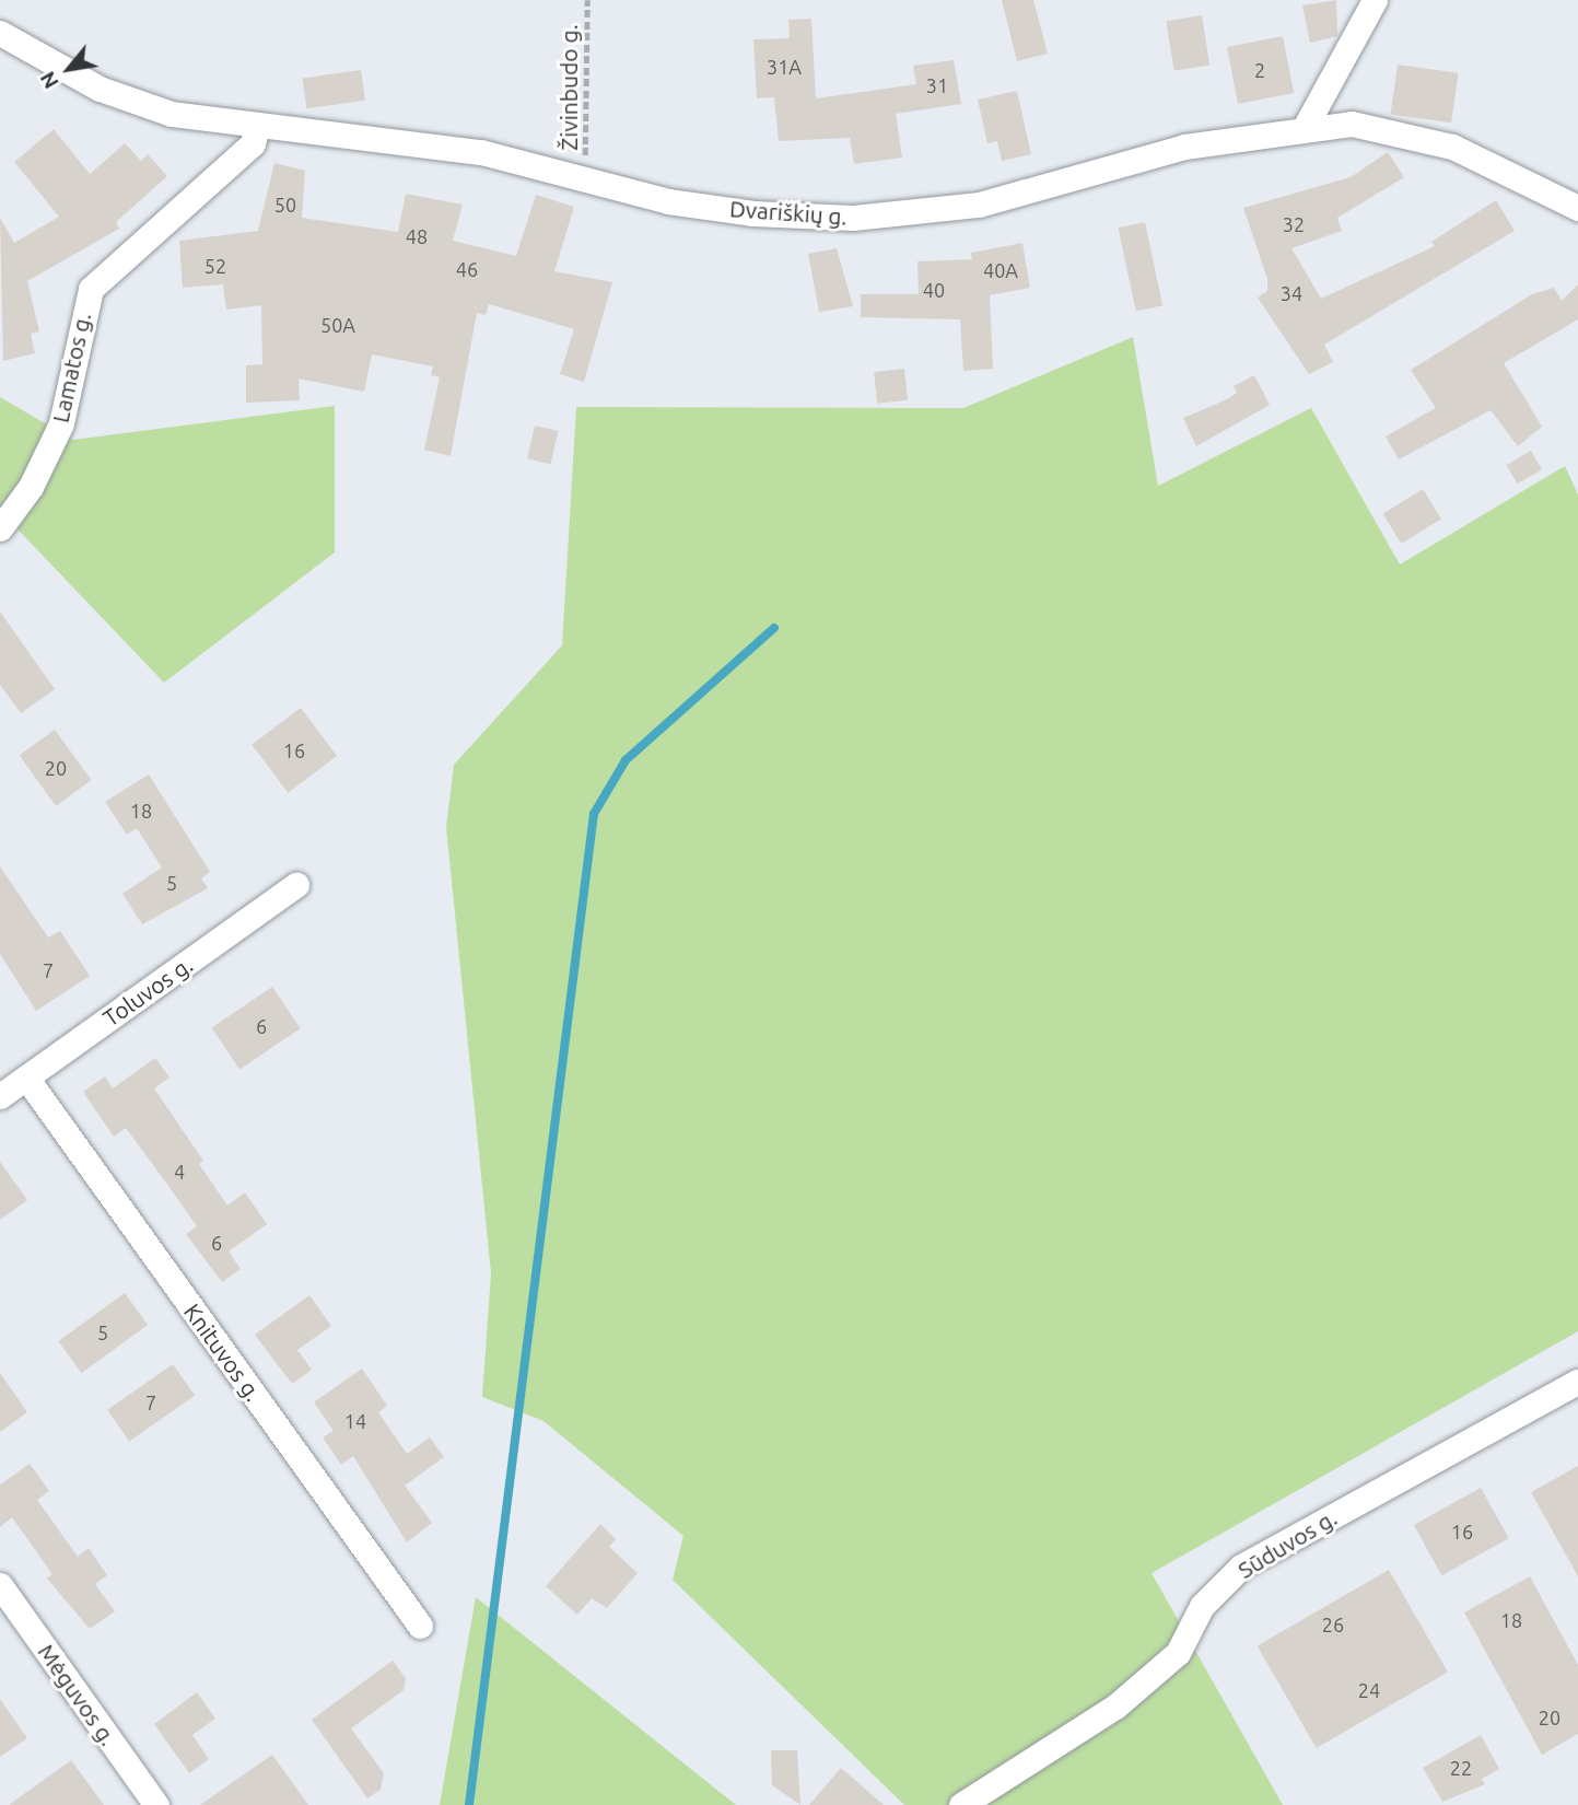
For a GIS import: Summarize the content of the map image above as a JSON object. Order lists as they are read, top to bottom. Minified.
{"streets":{"street":["Dvariškių g.","Lamatos g.","Toluvos g.","Knituvos g.","Sūduvos g.","Mėguvos g."],"path":["Živinbudo g."]},"crossings":[["Živinbudo g.","Dvariškių g."],["Dvariškių g.","Lamatos g."],["Toluvos g.","Knituvos g."]],"house_numbers":["31A","2","31","50","32","48","52","46","40A","40","34","50A","16","20","18","5","7","6","4","6","5","7","14","16","18","26","24","20","22"],"north":"bottom left"}
